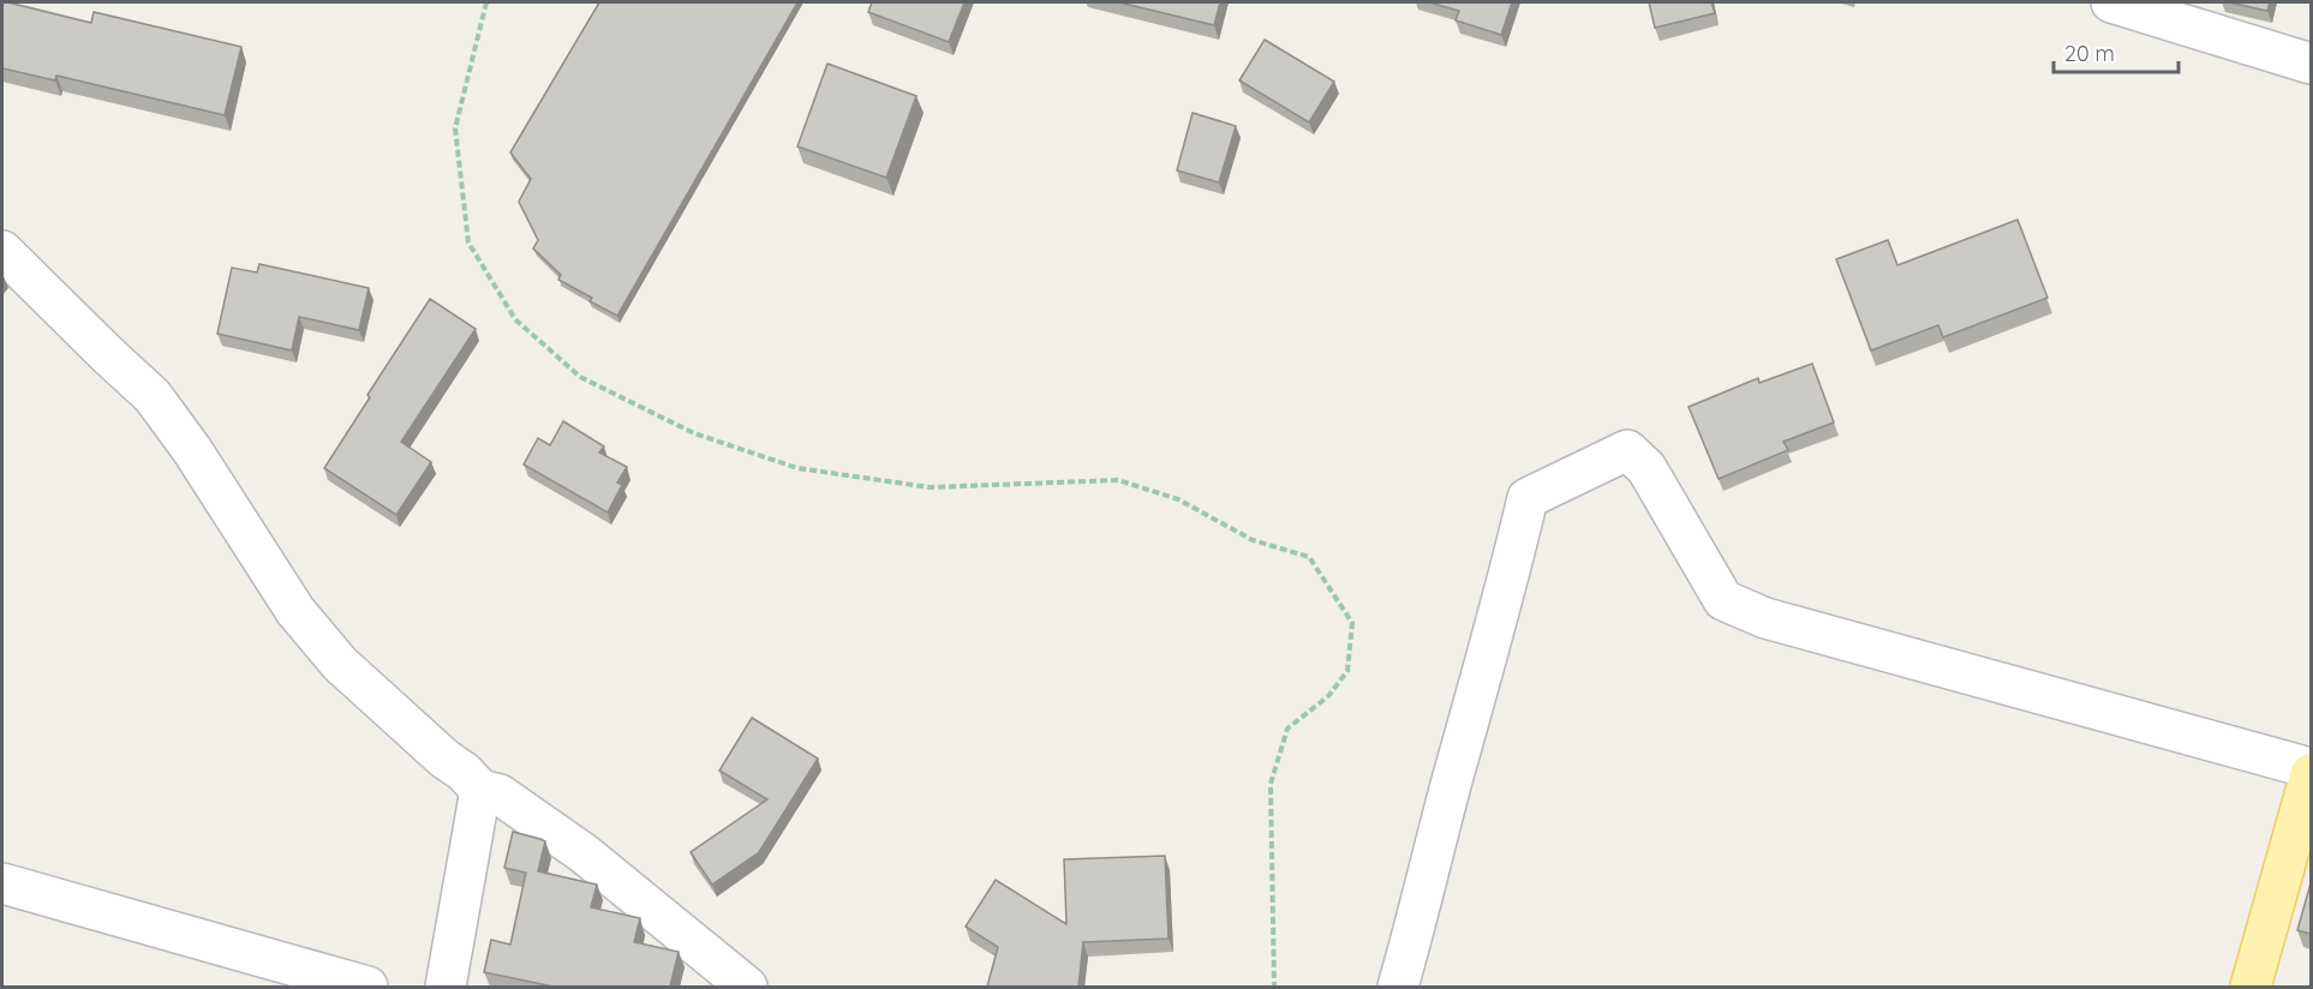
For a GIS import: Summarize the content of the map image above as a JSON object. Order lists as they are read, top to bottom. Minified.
{"scale_bar":"20 m"}
